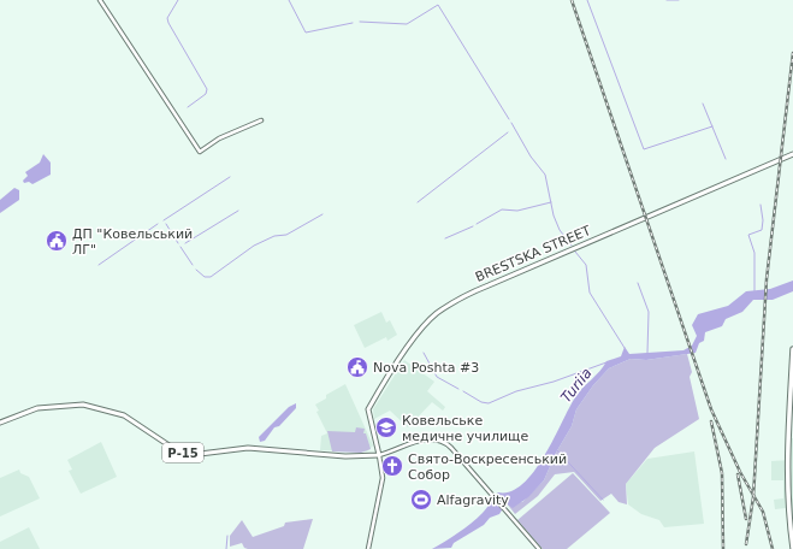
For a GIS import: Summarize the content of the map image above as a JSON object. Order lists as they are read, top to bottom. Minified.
{"streets":{"main road":["BRESTSKA STREET","Р-15"]},"crossings":[["BRESTSKA STREET","Р-15"]],"water":["Turiia"],"places":{"public building":["ДП \"Ковельський ЛГ\"","Nova Poshta #3"],"school or university":["Ковельське медичне училище"],"church":["Свято-Воскресенський Собор"],"sports":["Alfagravity"]}}
